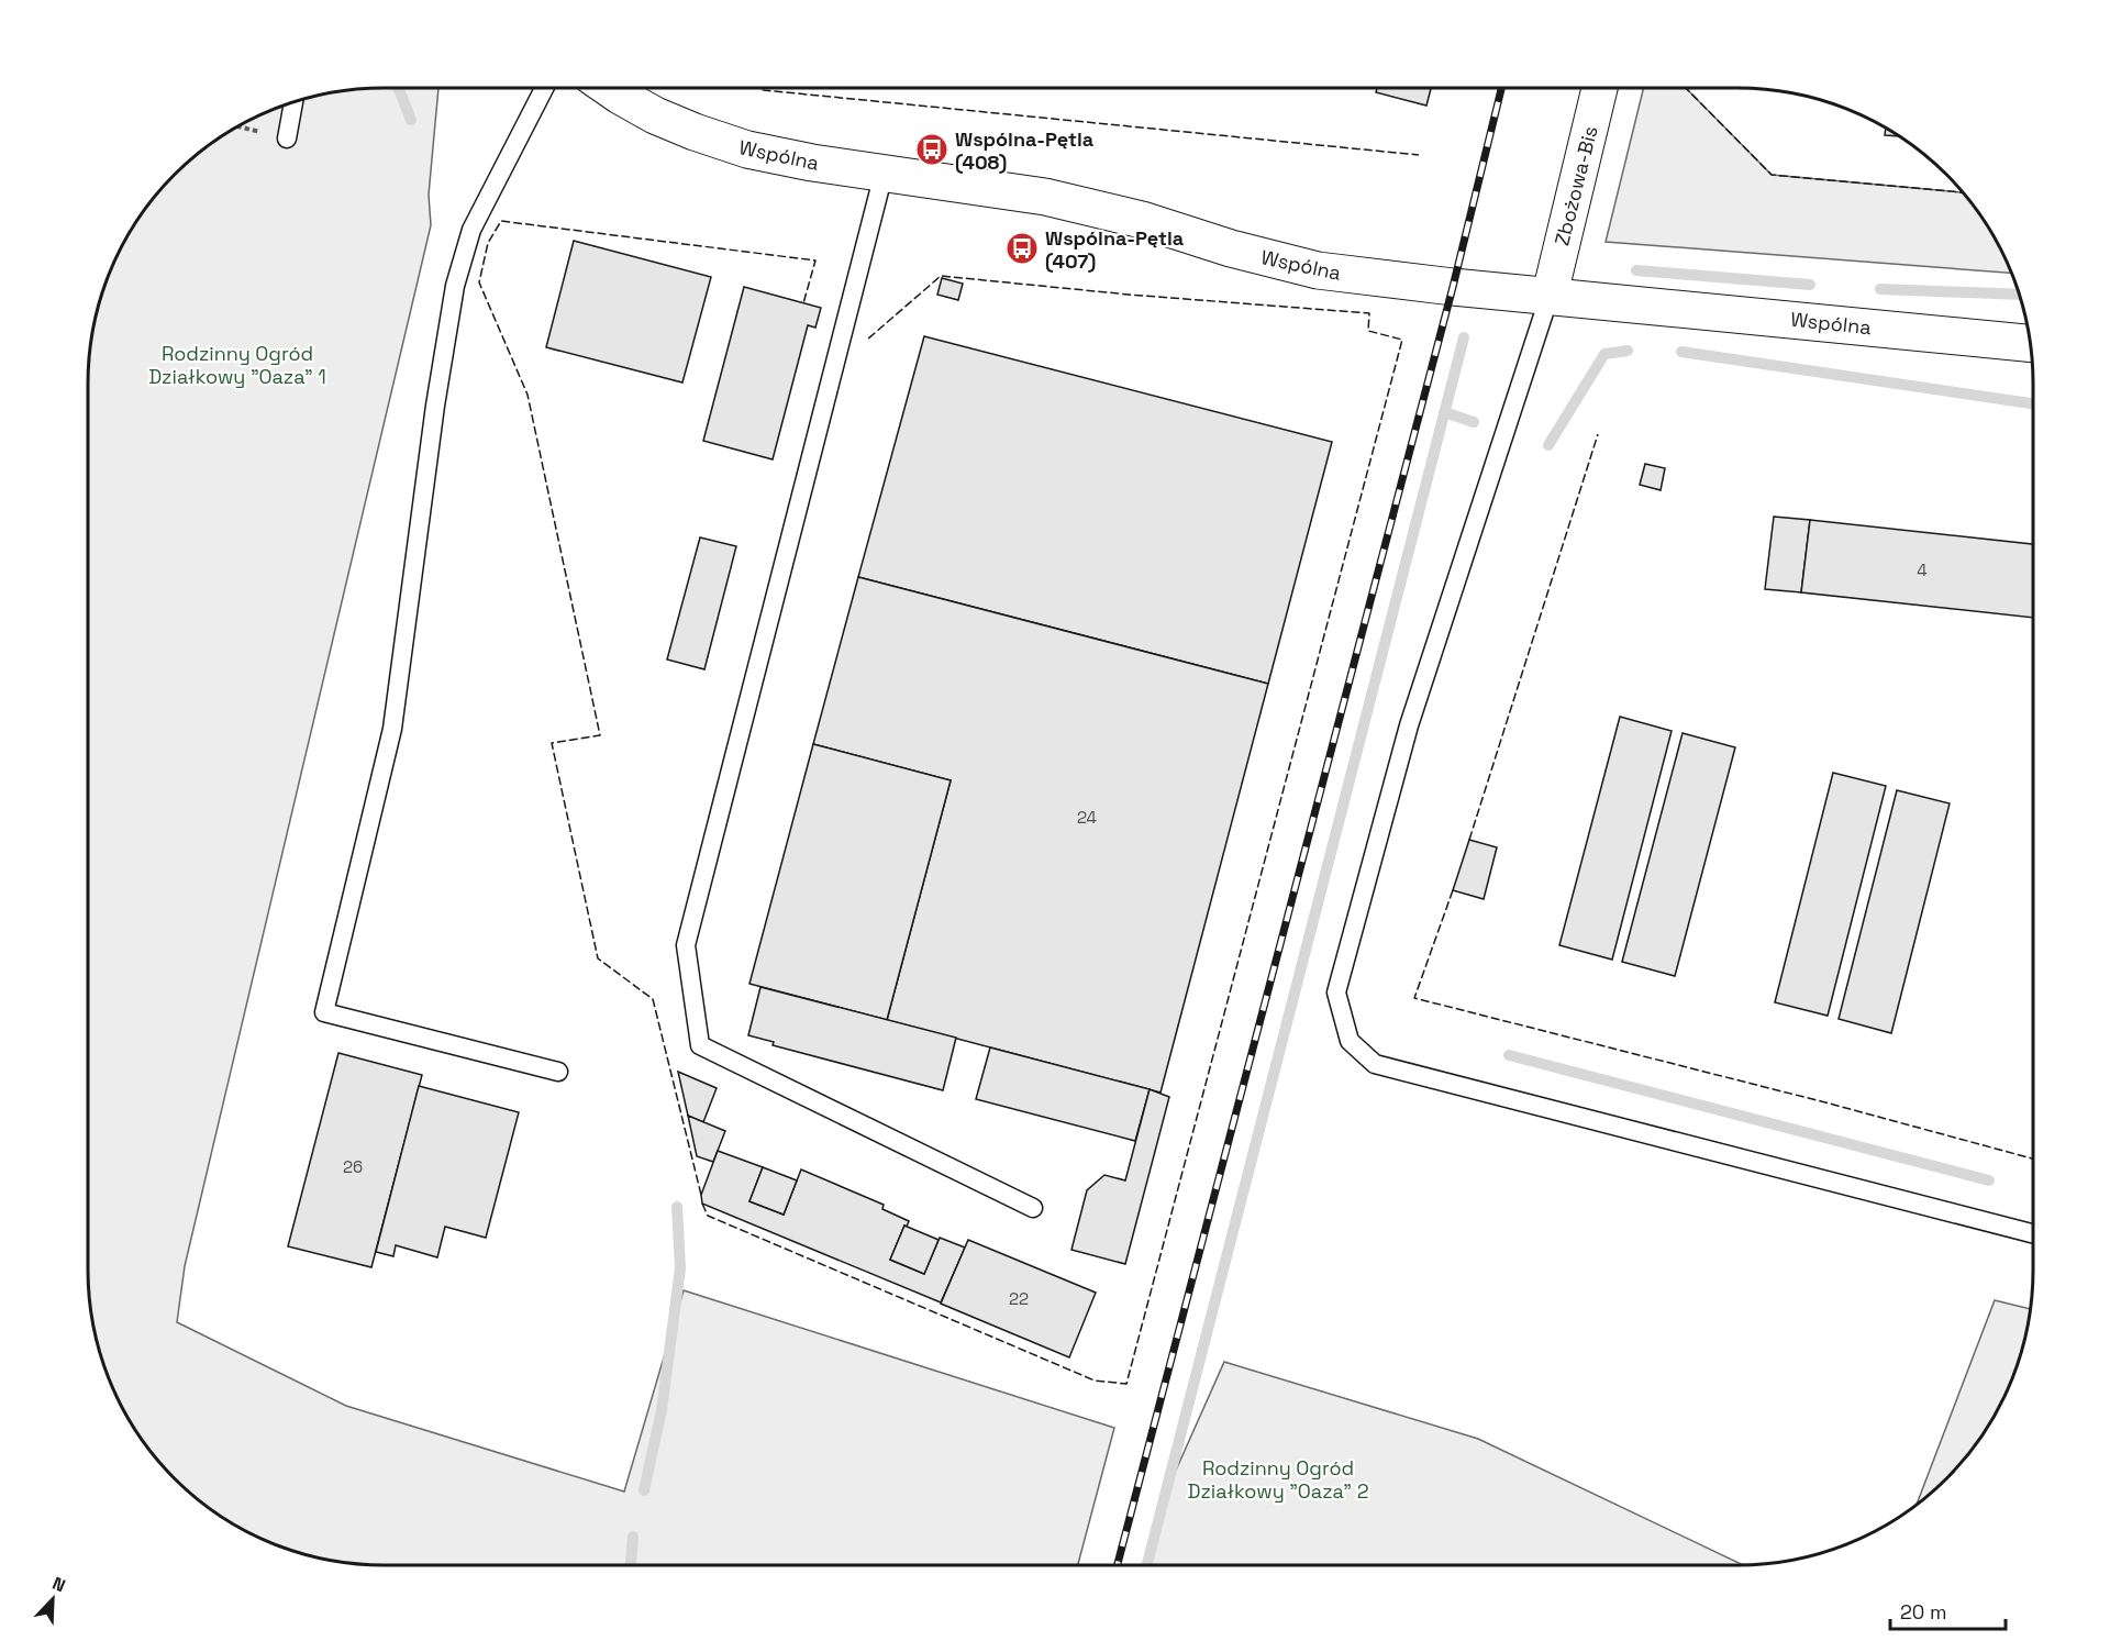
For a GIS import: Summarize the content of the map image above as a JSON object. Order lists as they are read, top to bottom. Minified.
{"streets":{"street":["Wspólna","Zbożowa-Bis"]},"crossings":[["Wspólna","Zbożowa-Bis"]],"parks":["Rodzinny Ogród Działkowy \"Oaza\" 1","Rodzinny Ogród Działkowy \"Oaza\" 2"],"places":{"bus stop":["Wspólna-Pętla (408)","Wspólna-Pętla (407)"]},"house_numbers":["4","24","26","22"],"scale_bar":"20 m","north":"top right"}
